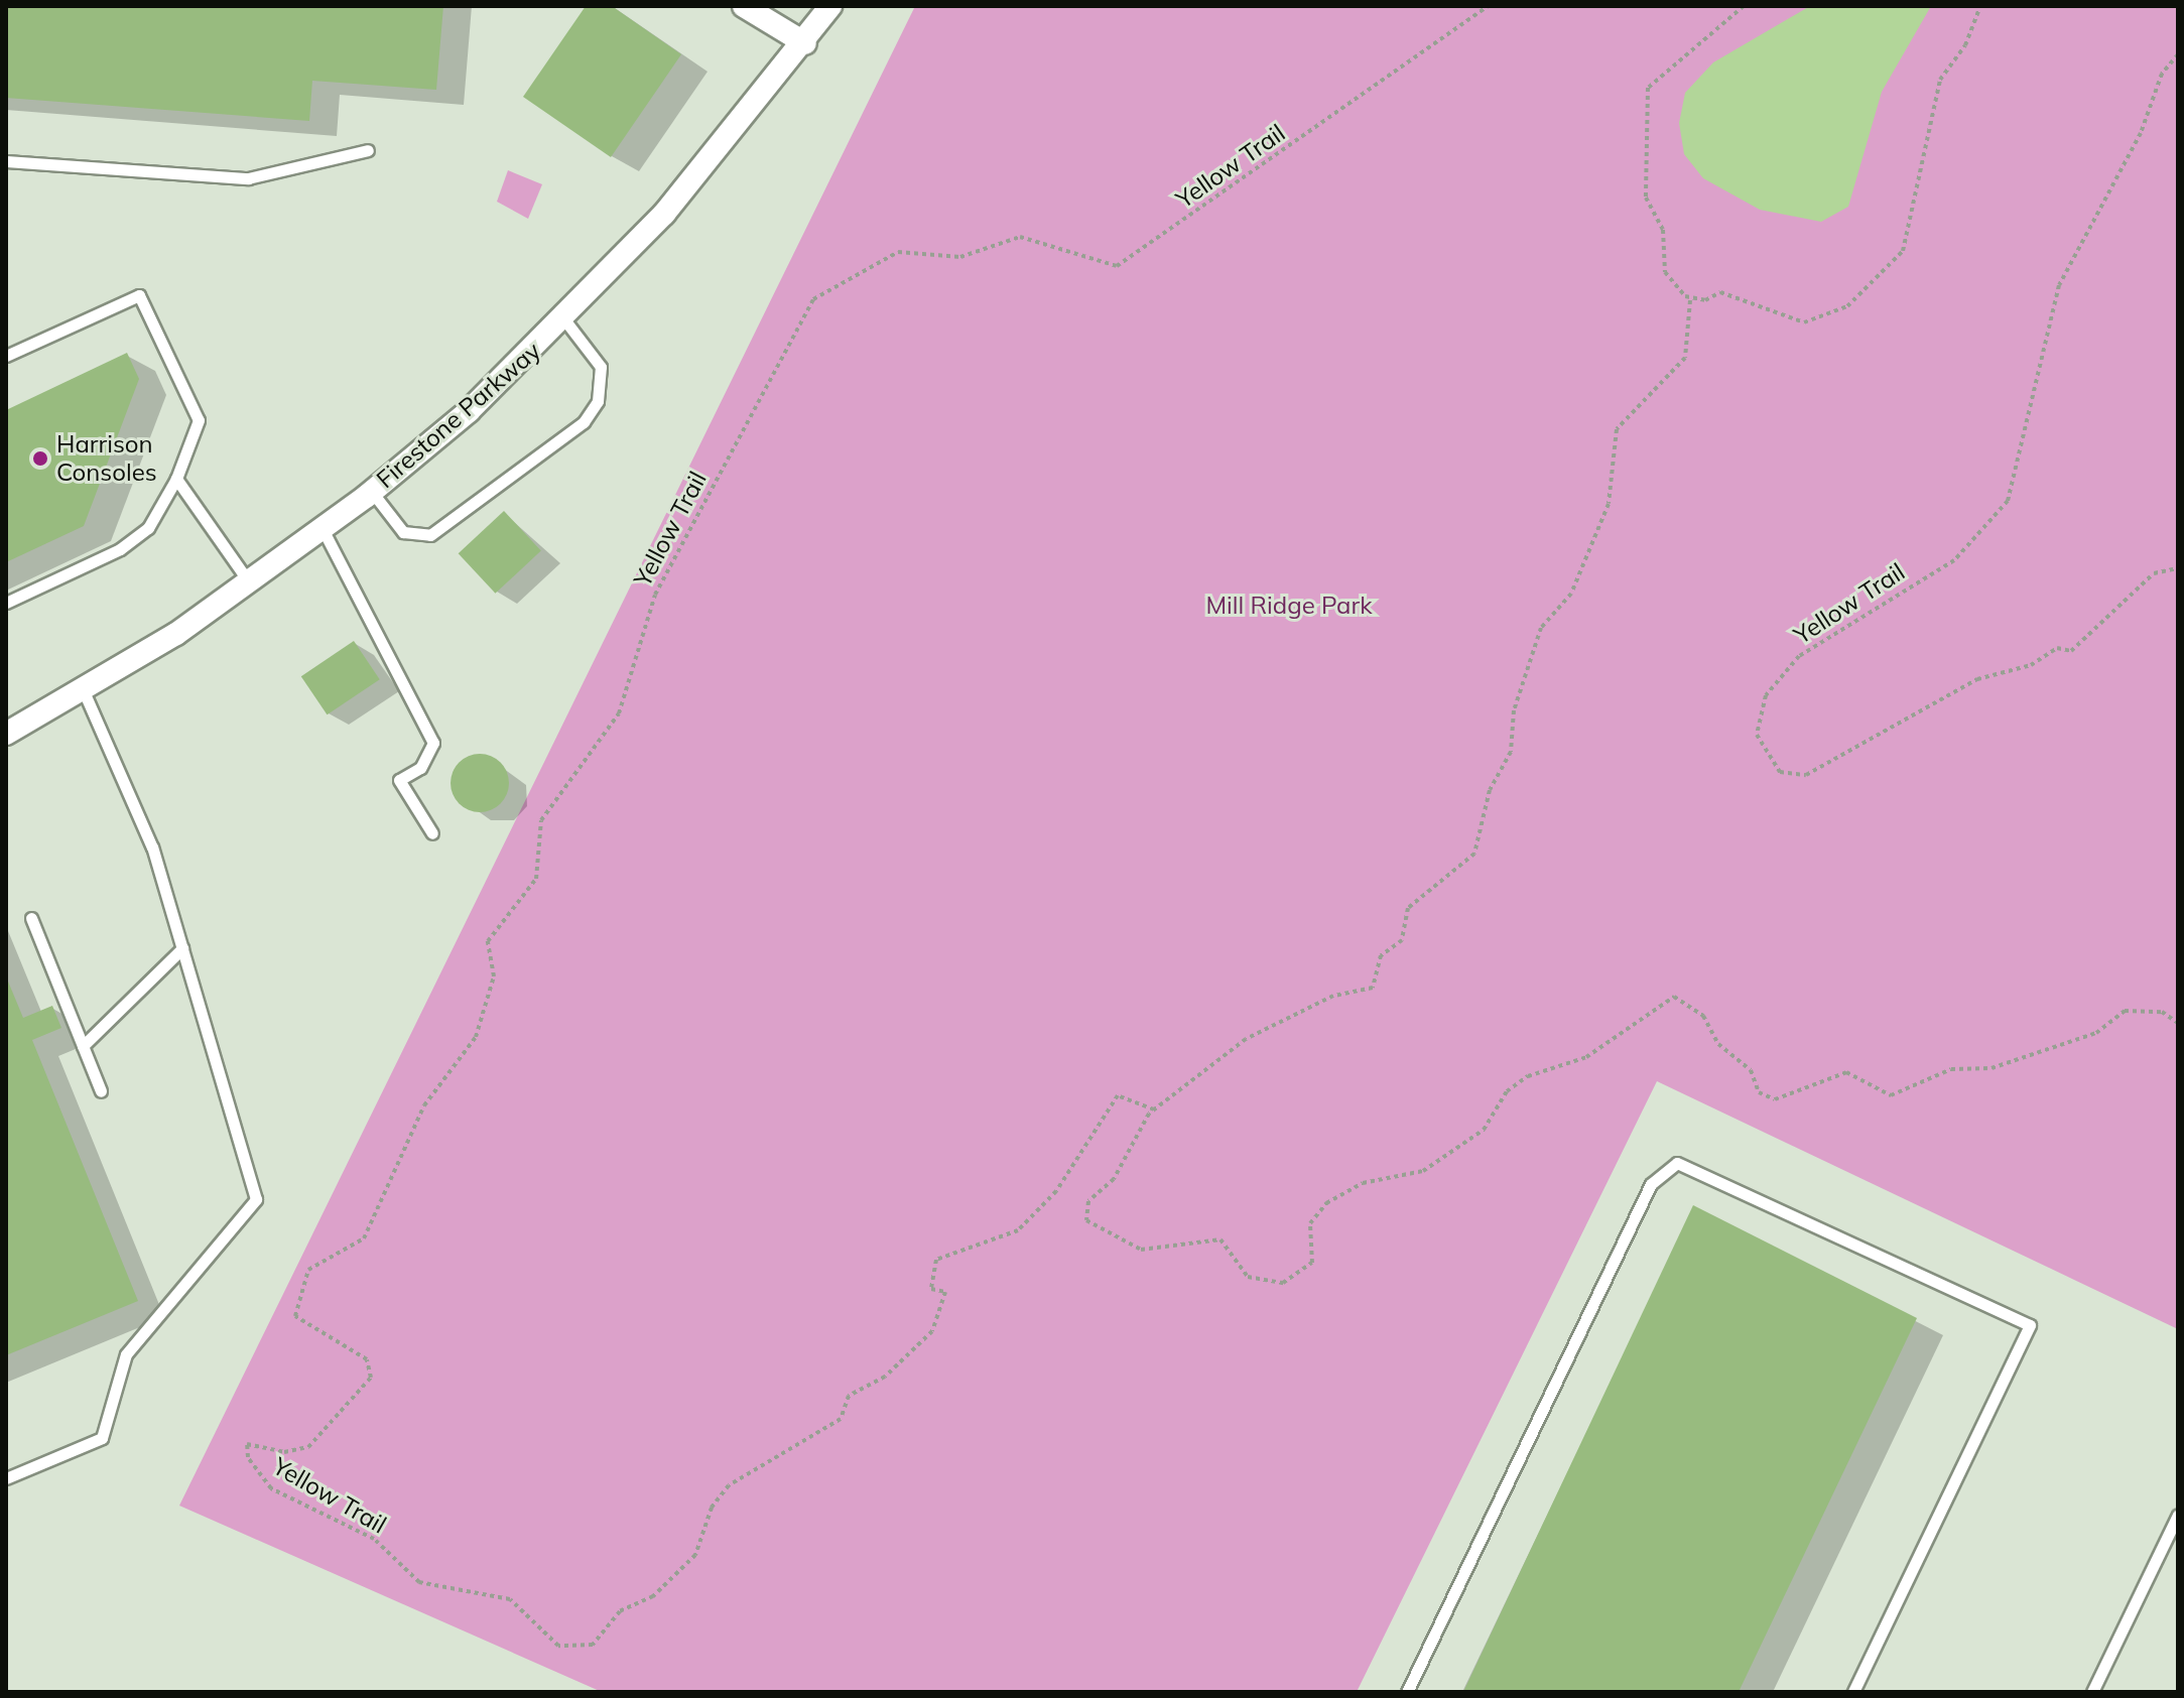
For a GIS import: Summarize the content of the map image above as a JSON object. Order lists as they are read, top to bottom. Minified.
{"streets":{"street":["Firestone Parkway"],"path":["Yellow Trail"]},"parks":["Mill Ridge Park"],"places":["Harrison Consoles"]}
